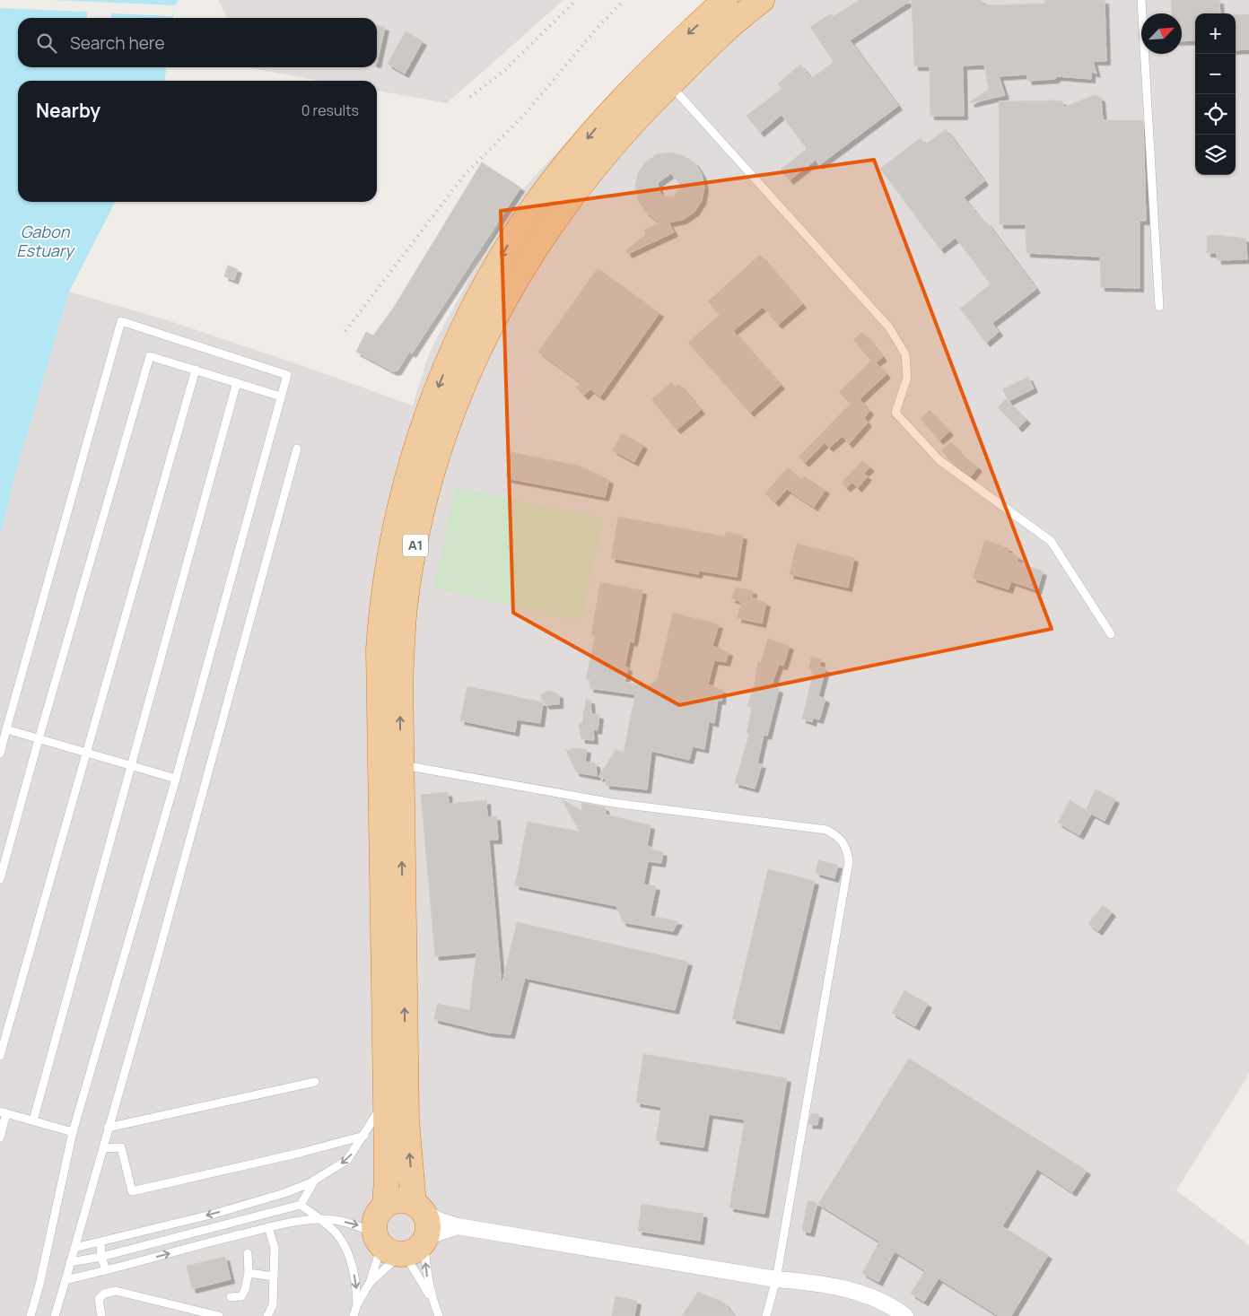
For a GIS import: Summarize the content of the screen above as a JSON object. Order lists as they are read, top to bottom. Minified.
{"streets":{"highway":["A1"]},"water":["Gabon Estuary"],"north":"top right","page":{"map_buttons":["+","−"],"search":"Search here","heading":["Nearby","0 results"]}}
